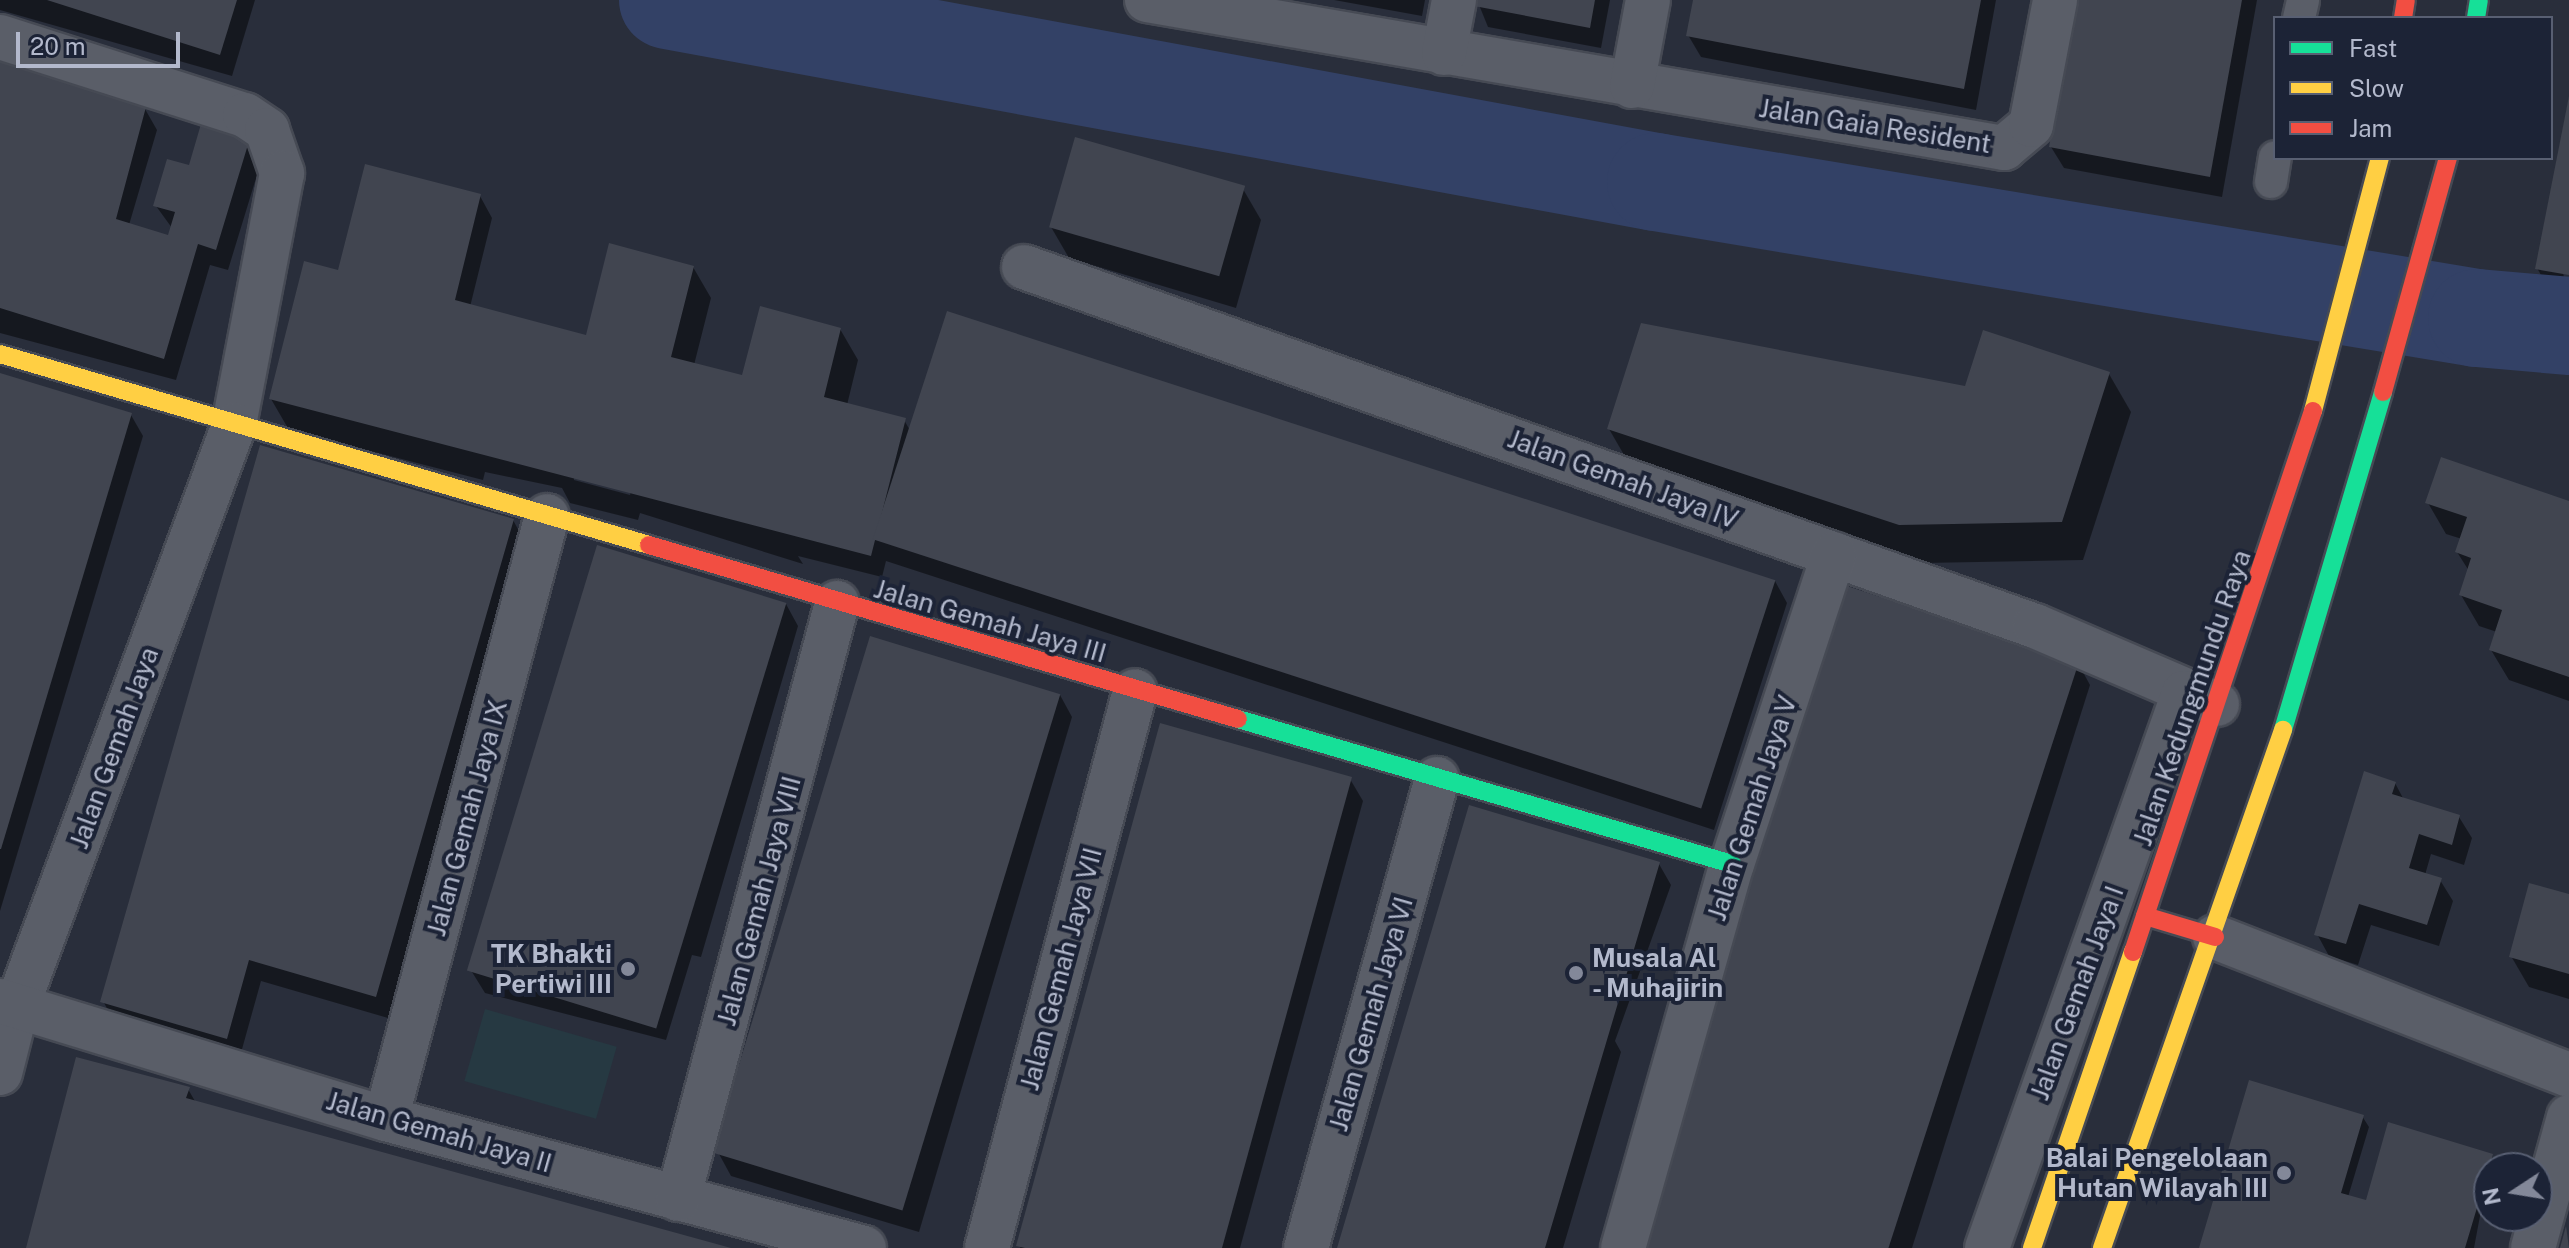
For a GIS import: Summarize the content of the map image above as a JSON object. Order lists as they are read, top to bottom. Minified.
{"streets":{"main road":["Jalan Gemah Jaya III","Jalan Kedungmundu Raya"],"street":["Jalan Gaia Resident","Jalan Gemah Jaya IV","Jalan Gemah Jaya","Jalan Gemah Jaya V","Jalan Gemah Jaya IX","Jalan Gemah Jaya VIII","Jalan Gemah Jaya VII","Jalan Gemah Jaya I","Jalan Gemah Jaya VI","Jalan Gemah Jaya II"]},"crossings":[["Jalan Gemah Jaya IV","Jalan Kedungmundu Raya"],["Jalan Gemah Jaya IV","Jalan Gemah Jaya V"],["Jalan Gemah Jaya IV","Jalan Gemah Jaya I"],["Jalan Gemah Jaya III","Jalan Gemah Jaya"],["Jalan Gemah Jaya III","Jalan Gemah Jaya V"],["Jalan Gemah Jaya III","Jalan Gemah Jaya IX"],["Jalan Gemah Jaya III","Jalan Gemah Jaya VIII"],["Jalan Gemah Jaya III","Jalan Gemah Jaya VII"],["Jalan Gemah Jaya III","Jalan Gemah Jaya VI"],["Jalan Kedungmundu Raya","Jalan Gemah Jaya I"],["Jalan Gemah Jaya","Jalan Gemah Jaya II"],["Jalan Gemah Jaya IX","Jalan Gemah Jaya II"],["Jalan Gemah Jaya VIII","Jalan Gemah Jaya II"]],"places":["TK Bhakti Pertiwi III","Musala Al - Muhajirin","Balai Pengelolaan Hutan Wilayah III"],"legend":["Fast","Slow","Jam"],"scale_bar":"20 m","north":"left"}
